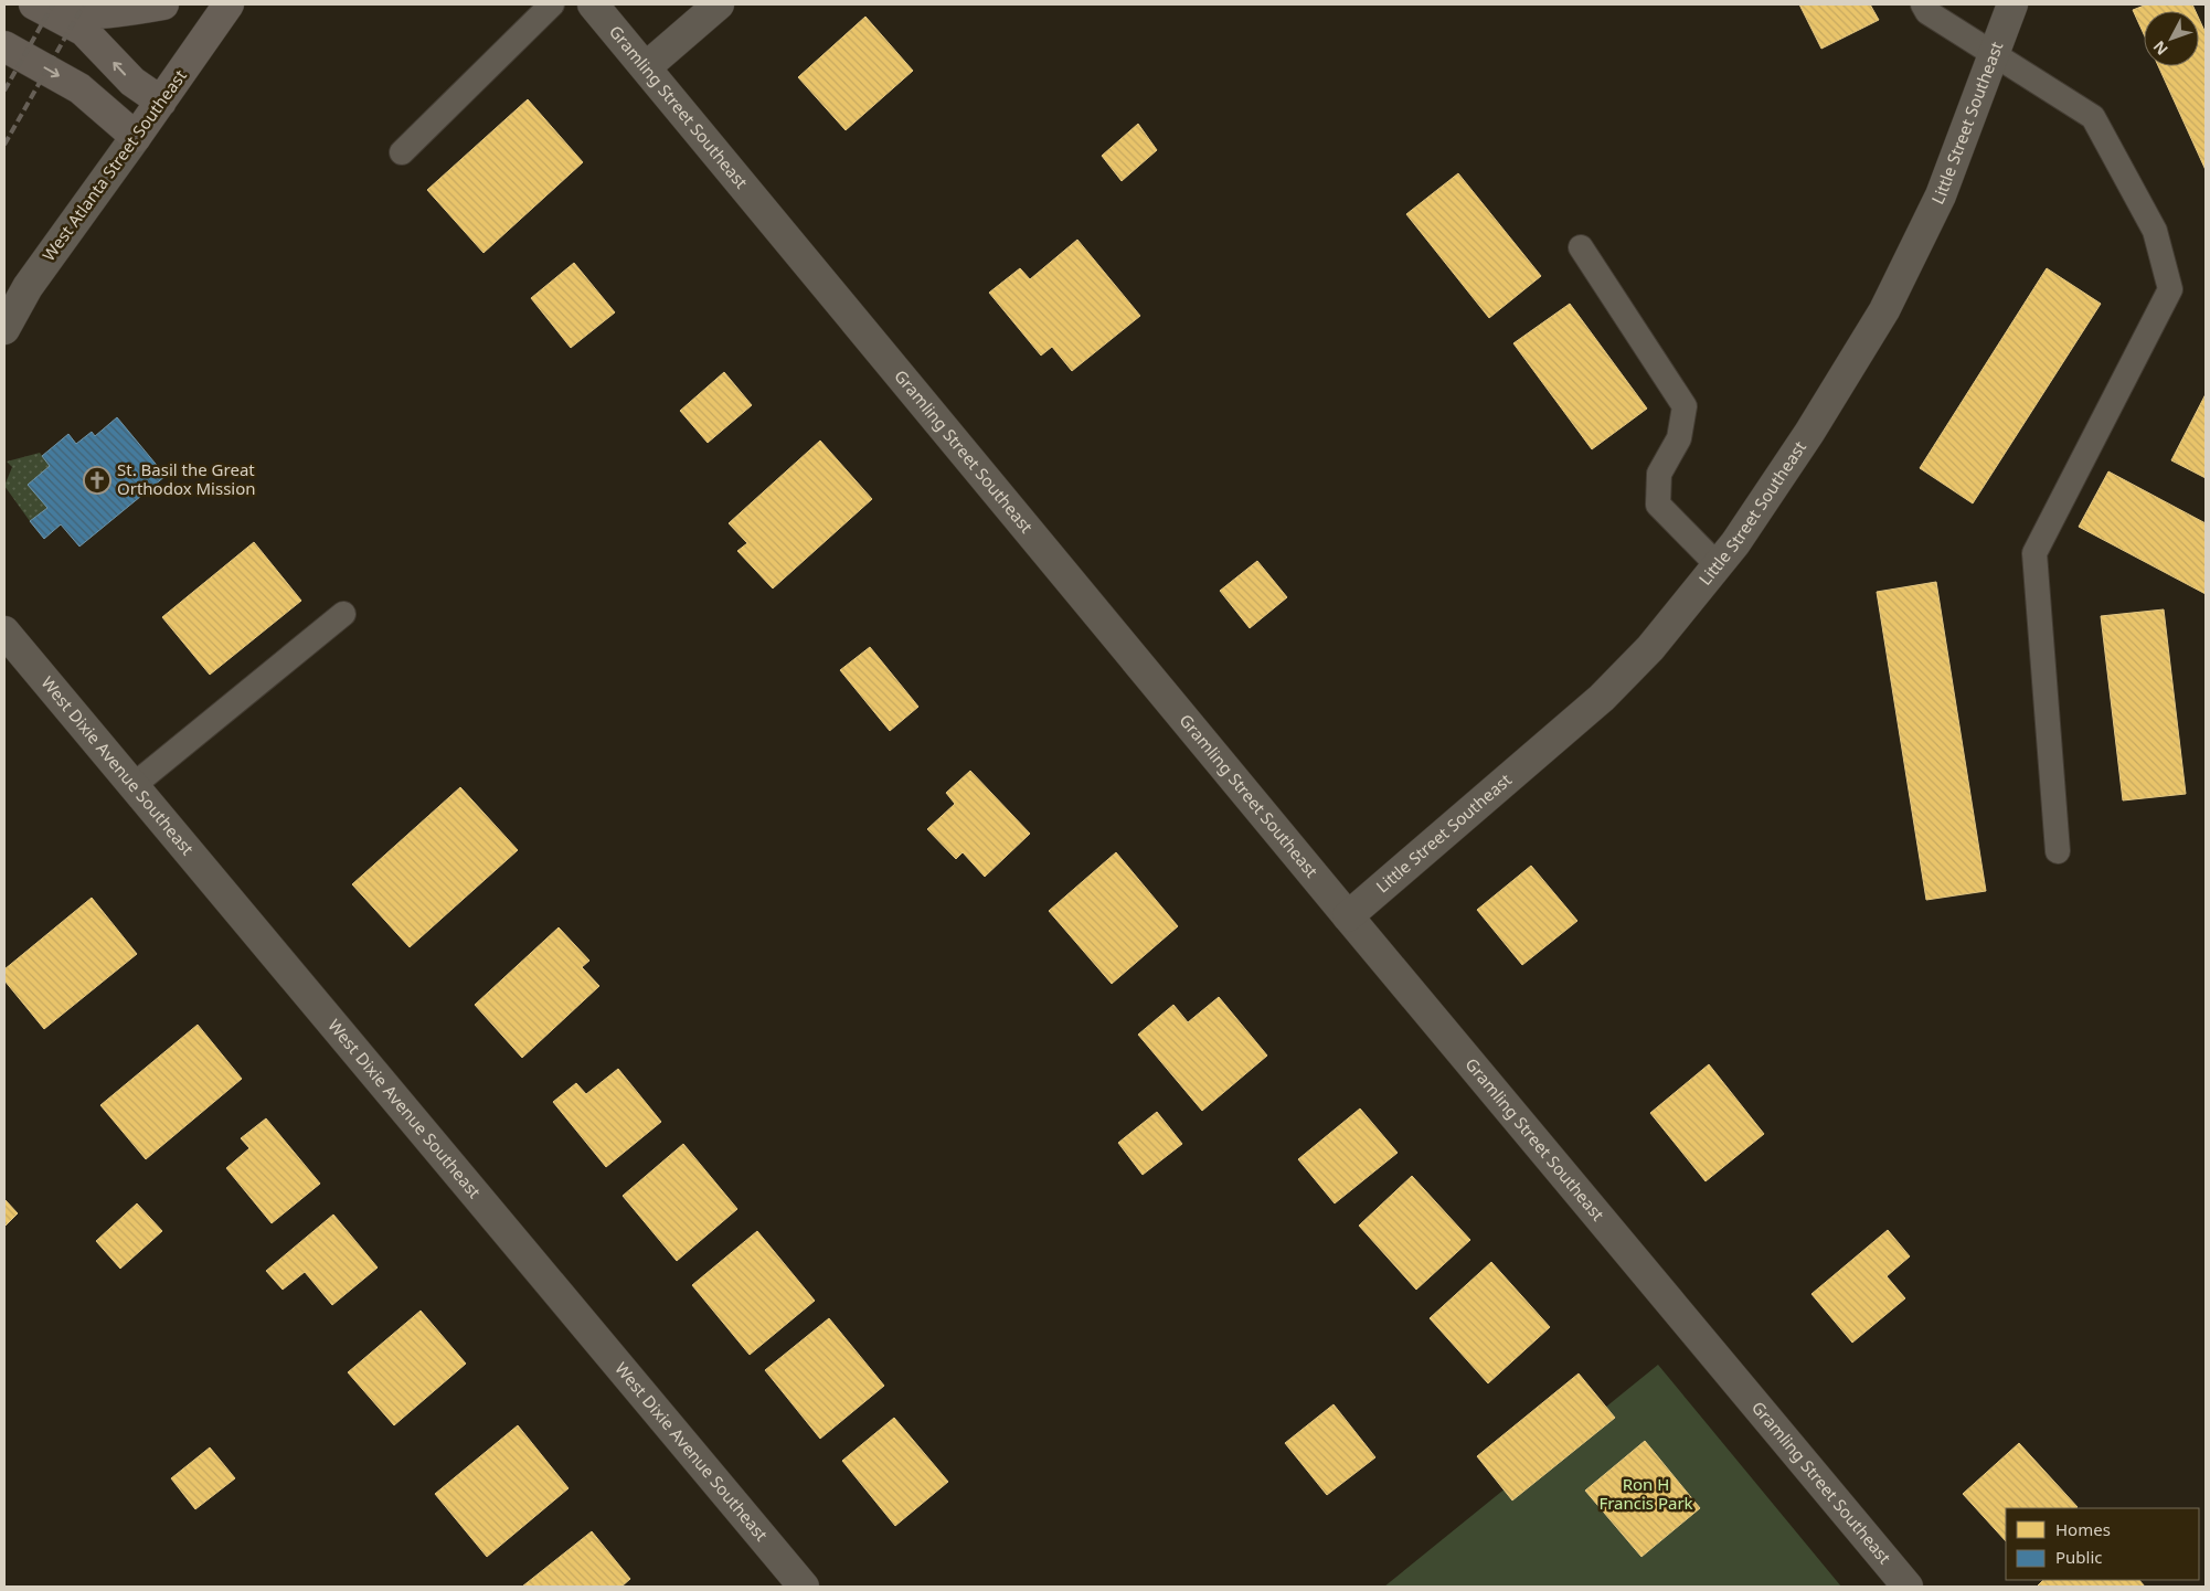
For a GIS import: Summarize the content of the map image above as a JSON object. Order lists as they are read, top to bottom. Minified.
{"streets":{"street":["Gramling Street Southeast","Little Street Southeast","West Atlanta Street Southeast","West Dixie Avenue Southeast"]},"crossings":[["Gramling Street Southeast","Little Street Southeast"]],"parks":["Ron H Francis Park"],"places":{"church":["St. Basil the Great Orthodox Mission"]},"legend":["Homes","Public"],"north":"bottom left"}
